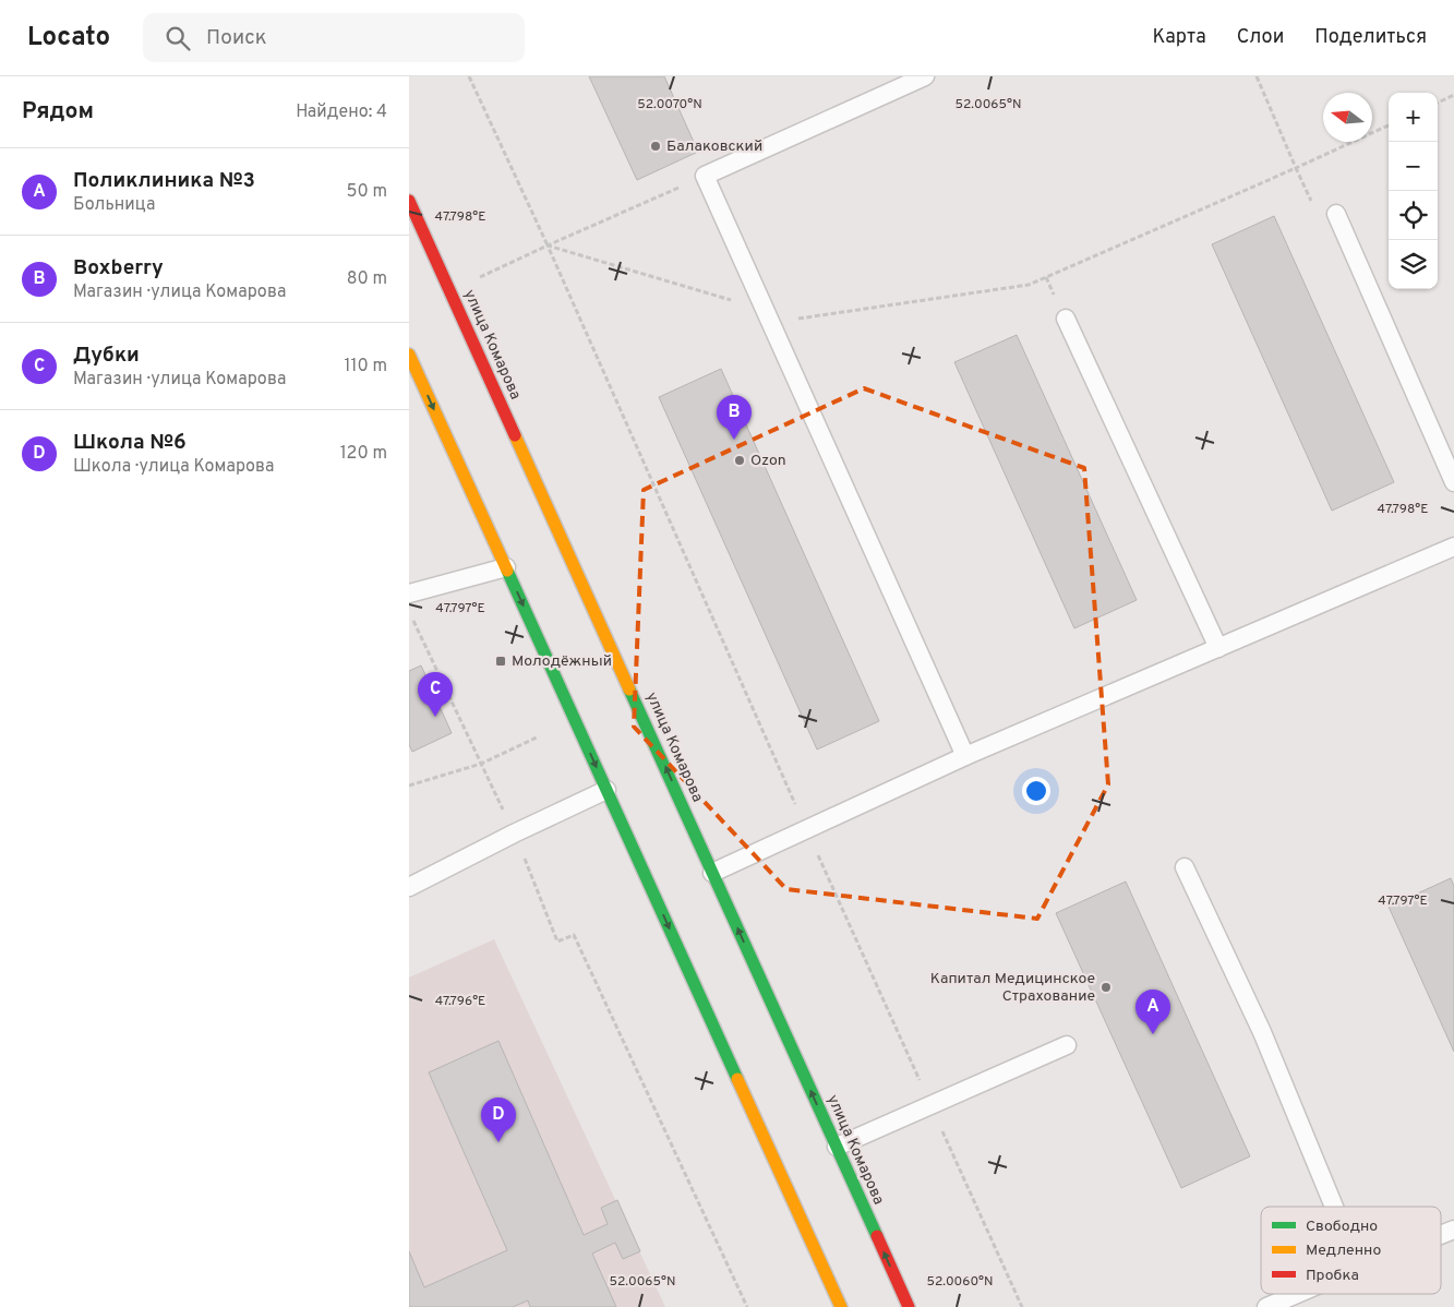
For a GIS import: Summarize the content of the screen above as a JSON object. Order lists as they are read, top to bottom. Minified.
{"streets":{"main road":["улица Комарова"]},"places":{"other":["Балаковский","Ozon","Капитал Медицинское Страхование"],"transit":["Молодёжный"]},"legend":["Свободно","Медленно","Пробка"],"north":"left","page":{"header":"Locato","search":"Поиск","nav":["Карта","Слои","Поделиться"],"heading":["Рядом","Найдено: 4"],"map_buttons":["+","−"],"list":[{"mark":"A","name":"Поликлиника №3","note":"Больница","value":"50 m"},{"mark":"B","name":"Boxberry","note":"Магазин · улица Комарова","value":"80 m"},{"mark":"C","name":"Дубки","note":"Магазин · улица Комарова","value":"110 m"},{"mark":"D","name":"Школа №6","note":"Школа · улица Комарова","value":"120 m"}],"pins":["B","C","A","D"]},"coordinates":["52.0070°N","52.0065°N","47.798°E","47.797°E","47.796°E","52.0060°N"]}
